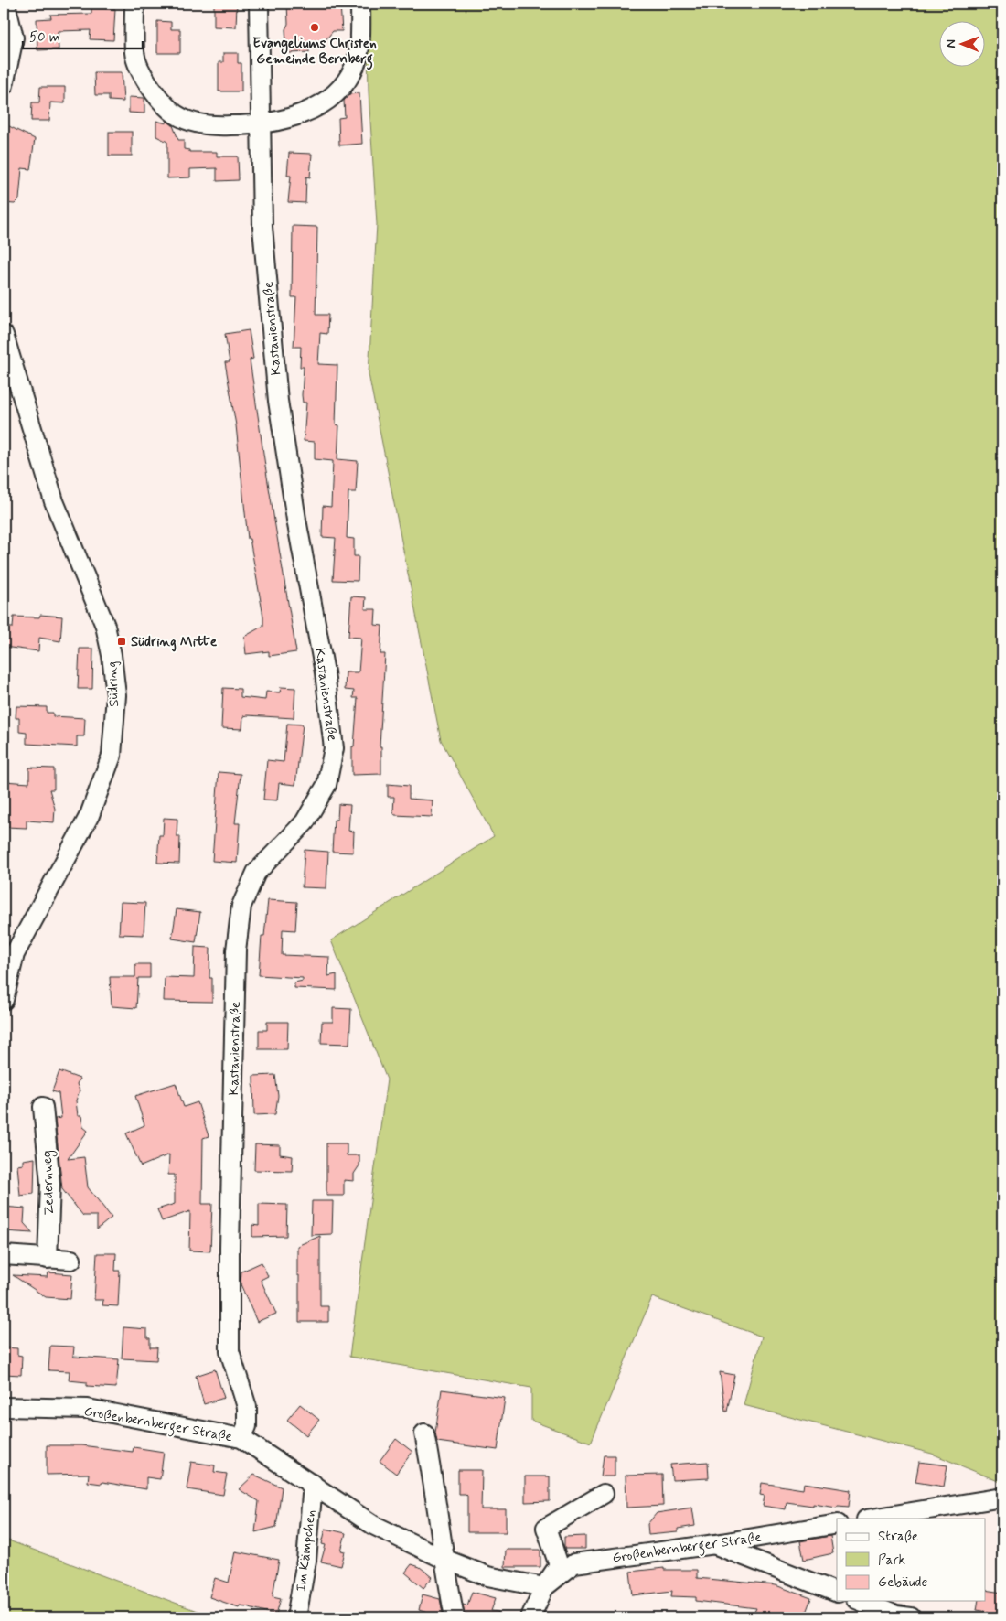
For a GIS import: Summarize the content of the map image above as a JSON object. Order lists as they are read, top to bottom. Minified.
{"streets":{"street":["Kastanienstraße","Südring","Zedernweg","Großenbernberger Straße","Im Kämpchen"]},"crossings":[["Kastanienstraße","Großenbernberger Straße"],["Großenbernberger Straße","Im Kämpchen"]],"places":{"other":["Evangeliums Christen Gemeinde Bernberg"],"transit":["Südring Mitte"]},"legend":["Straße","Park","Gebäude"],"scale_bar":"50 m","north":"left"}
